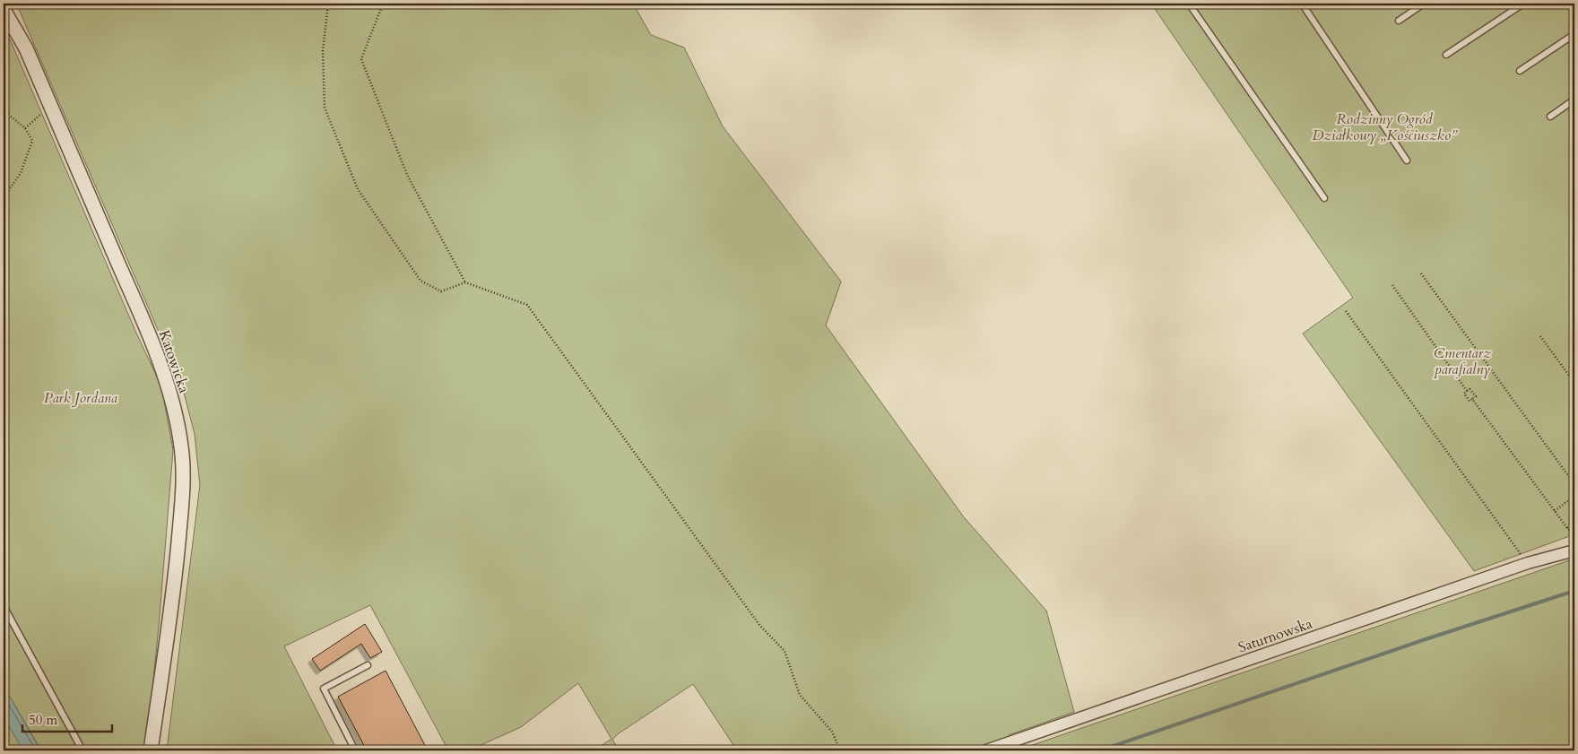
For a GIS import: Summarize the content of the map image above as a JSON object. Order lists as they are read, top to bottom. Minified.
{"streets":{"street":["Katowicka","Saturnowska"]},"parks":["Rodzinny Ogród Działkowy „Kościuszko”","Cmentarz parafialny","Park Jordana"],"scale_bar":"50 m"}
